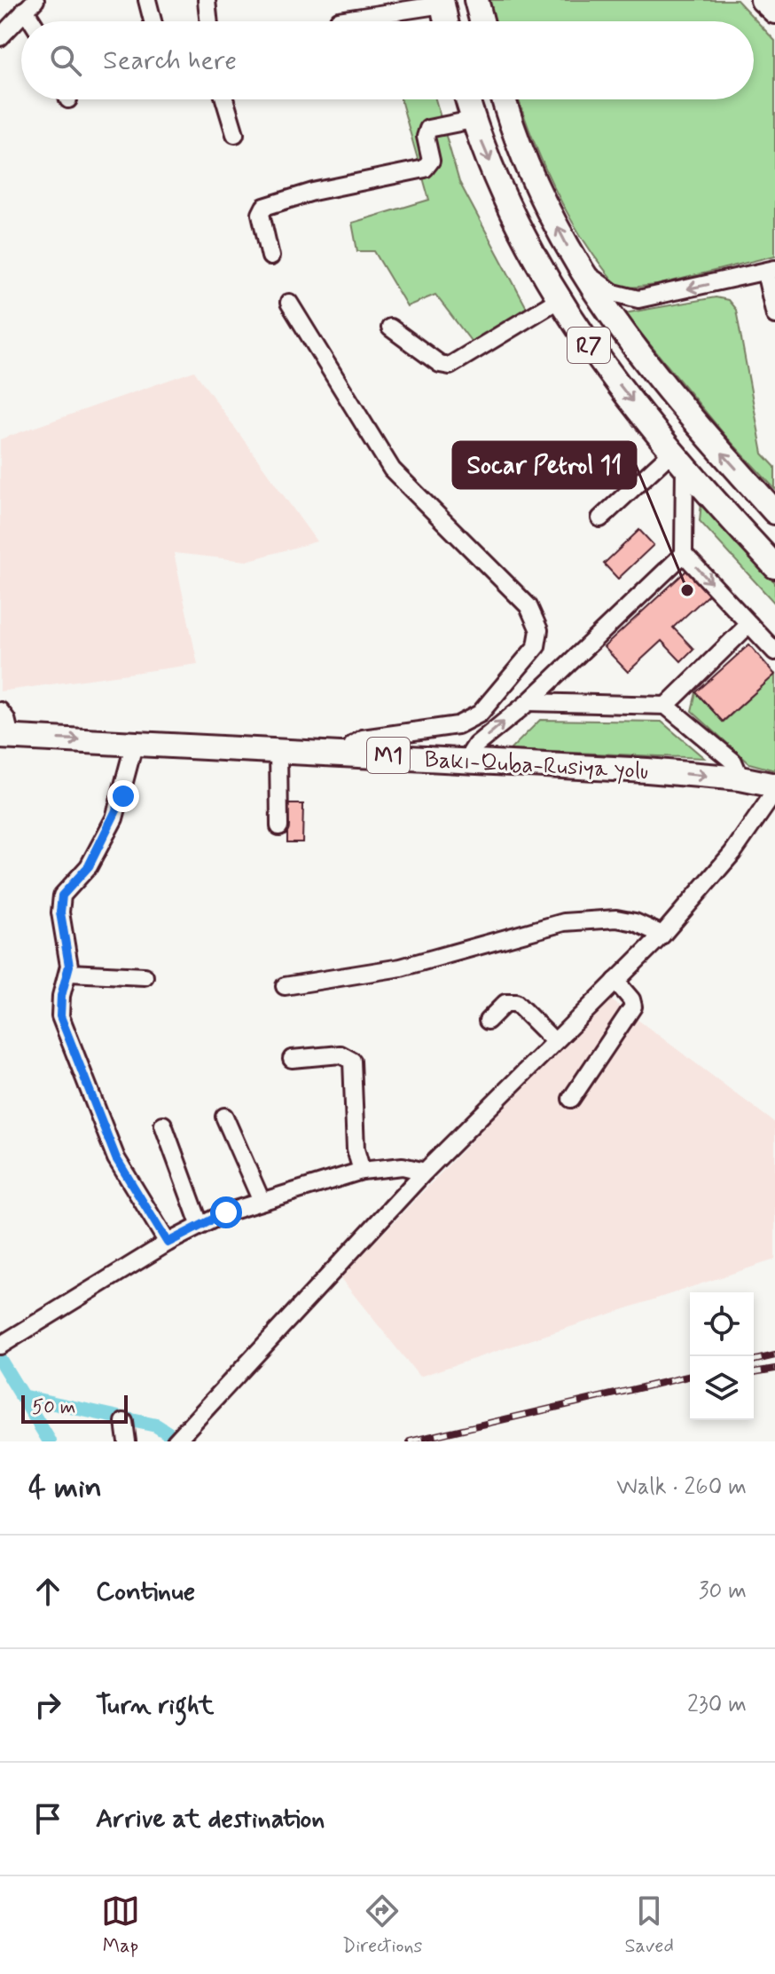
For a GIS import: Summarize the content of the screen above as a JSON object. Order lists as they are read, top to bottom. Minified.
{"streets":{"highway":["R7","M1","Bakı-Quba-Rusiya yolu"]},"one_way":["Bakı-Quba-Rusiya yolu"],"places":["Socar Petrol 11"],"scale_bar":"50 m","page":{"search":"Search here","scale":"50 m","heading":["4 min","Walk · 260 m"],"list":[["Continue","30 m"],["Turn right","230 m"],"Arrive at destination"],"nav":["Map","Directions","Saved"]}}
